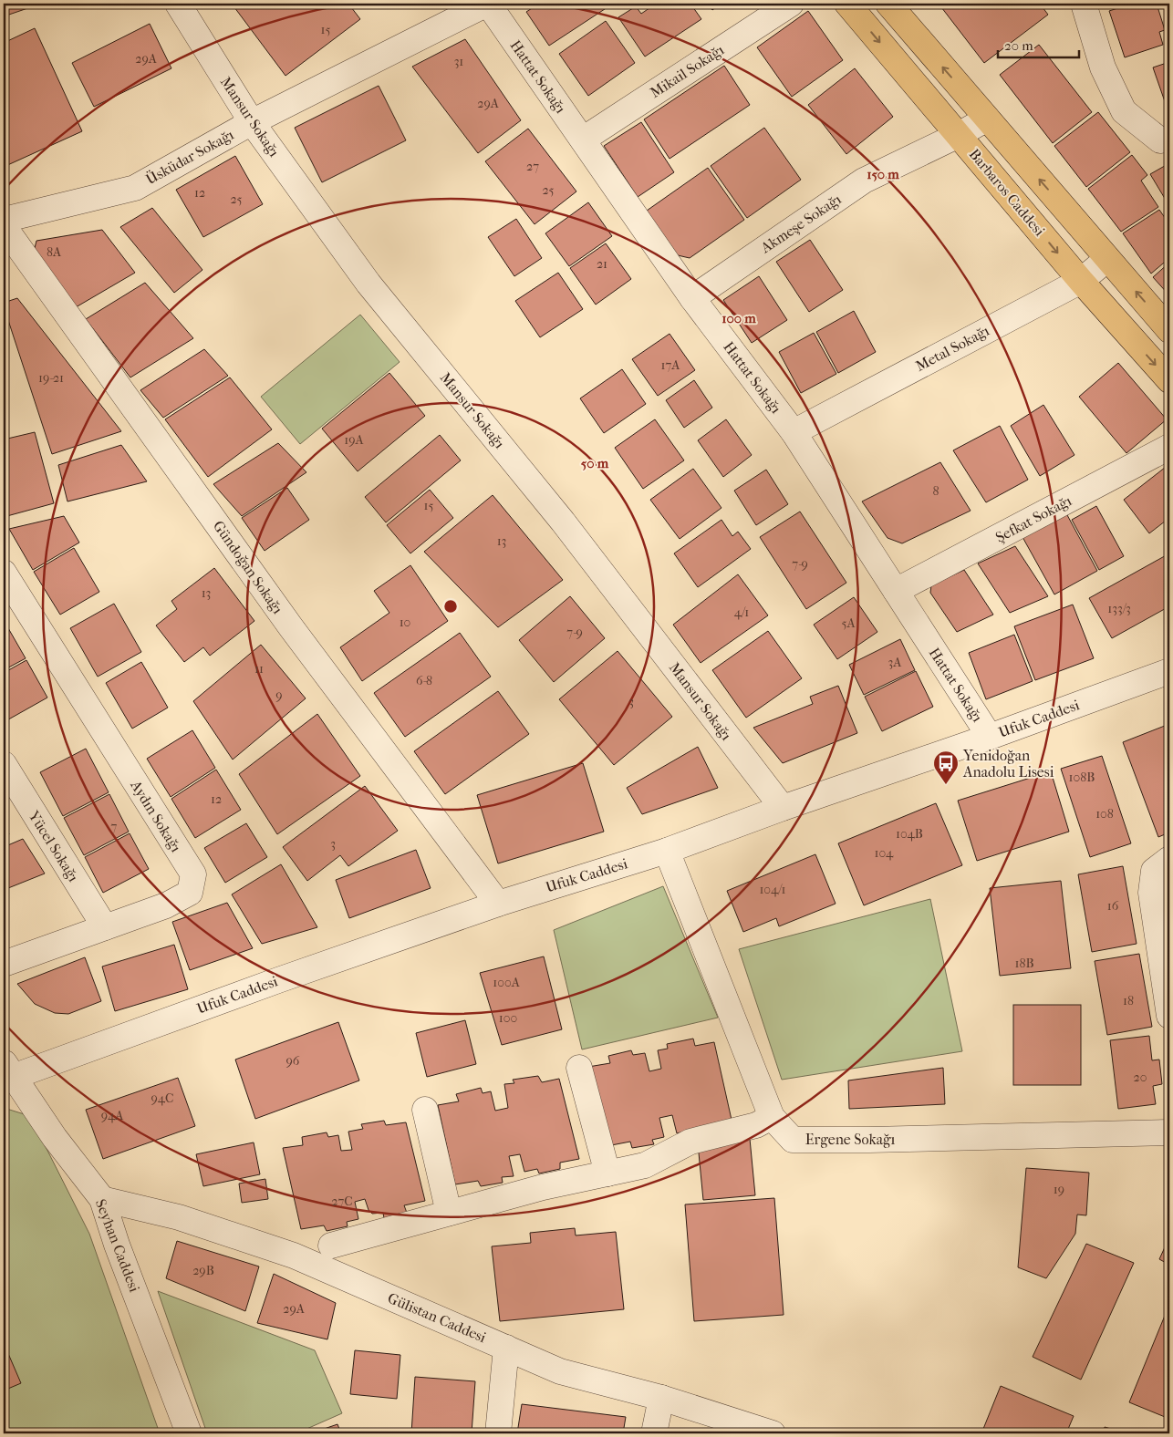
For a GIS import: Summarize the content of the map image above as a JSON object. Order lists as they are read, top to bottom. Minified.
{"streets":{"main road":["Barbaros Caddesi"],"street":["Mikail Sokağı","Hattat Sokağı","Mansur Sokağı","Üsküdar Sokağı","Akmeşe Sokağı","Metal Sokağı","Şefkat Sokağı","Gündoğan Sokağı","Ufuk Caddesi","Aydın Sokağı","Yücel Sokağı","Ergene Sokağı","Seyhan Caddesi","Gülistan Caddesi"]},"crossings":[["Mikail Sokağı","Hattat Sokağı"],["Hattat Sokağı","Üsküdar Sokağı"],["Hattat Sokağı","Akmeşe Sokağı"],["Hattat Sokağı","Metal Sokağı"],["Hattat Sokağı","Şefkat Sokağı"],["Hattat Sokağı","Ufuk Caddesi"],["Mansur Sokağı","Üsküdar Sokağı"],["Mansur Sokağı","Ufuk Caddesi"],["Barbaros Caddesi","Akmeşe Sokağı"],["Barbaros Caddesi","Metal Sokağı"],["Gündoğan Sokağı","Ufuk Caddesi"],["Ufuk Caddesi","Ergene Sokağı"],["Ufuk Caddesi","Seyhan Caddesi"],["Aydın Sokağı","Yücel Sokağı"],["Seyhan Caddesi","Gülistan Caddesi"]],"places":{"bus stop":["Yenidoğan Anadolu Lisesi"]},"house_numbers":["15","29A","31","29A","27","25","12","25","8A","21","17A","19-21","19A","8","15","13","7-9","13","133/3","4/1","10","5A","7-9","3A","11","6-8","9","3","108B","12","108","7","104B","3","104","104/1","16","18B","100A","18","100","96","20","94C","94A","19","27C","29B","29A"],"scale_bar":"20 m","rings":["150 m","100 m","50 m"]}
